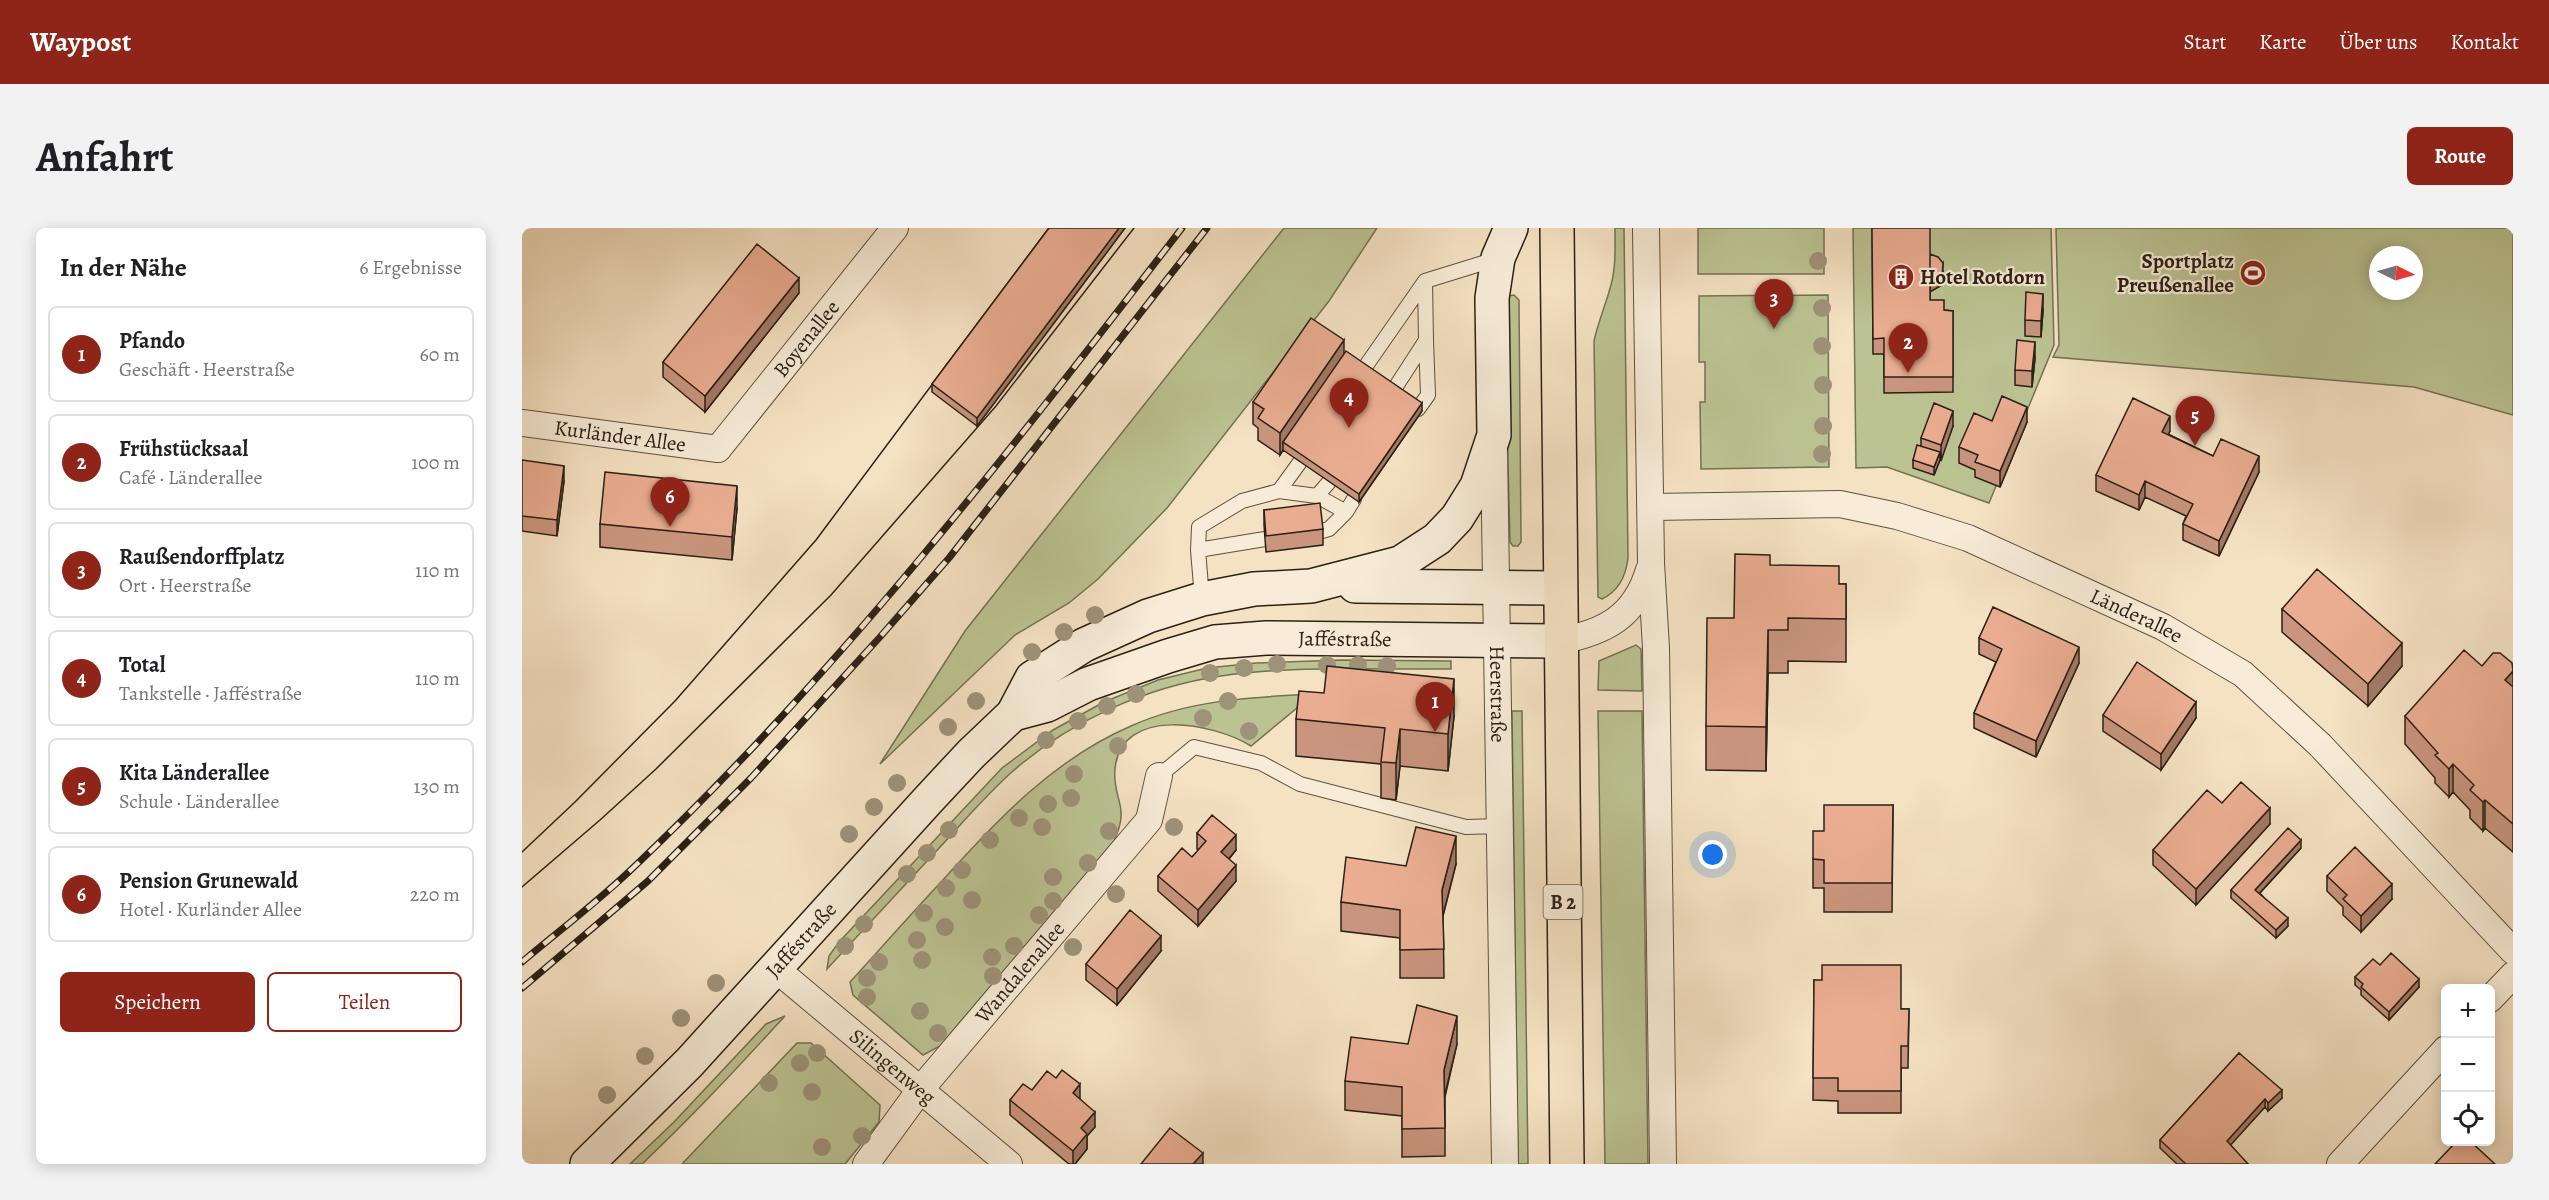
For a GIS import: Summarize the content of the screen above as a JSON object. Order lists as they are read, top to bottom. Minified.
{"streets":{"main road":["Jafféstraße","Heerstraße","B 2"],"street":["Boyenallee","Kurländer Allee","Länderallee","Wandalenallee","Silingenweg"]},"crossings":[["Boyenallee","Kurländer Allee"],["Jafféstraße","Heerstraße"],["Jafféstraße","B 2"],["Jafféstraße","Silingenweg"],["Wandalenallee","Silingenweg"]],"places":{"sports":["Sportplatz Preußenallee"],"building":["Hotel Rotdorn"]},"north":"right","page":{"header":"Waypost","nav":["Start","Karte","Über uns","Kontakt"],"buttons":["Route",["Speichern","Teilen"]],"title":"Anfahrt","heading":["In der Nähe","6 Ergebnisse"],"pins":["3","2","4","5","6","1"],"list":[{"mark":"1","name":"Pfando","note":"Geschäft · Heerstraße","value":"60 m"},{"mark":"2","name":"Frühstücksaal","note":"Café · Länderallee","value":"100 m"},{"mark":"3","name":"Raußendorffplatz","note":"Ort · Heerstraße","value":"110 m"},{"mark":"4","name":"Total","note":"Tankstelle · Jafféstraße","value":"110 m"},{"mark":"5","name":"Kita Länderallee","note":"Schule · Länderallee","value":"130 m"},{"mark":"6","name":"Pension Grunewald","note":"Hotel · Kurländer Allee","value":"220 m"}],"map_buttons":["+","−"]}}
